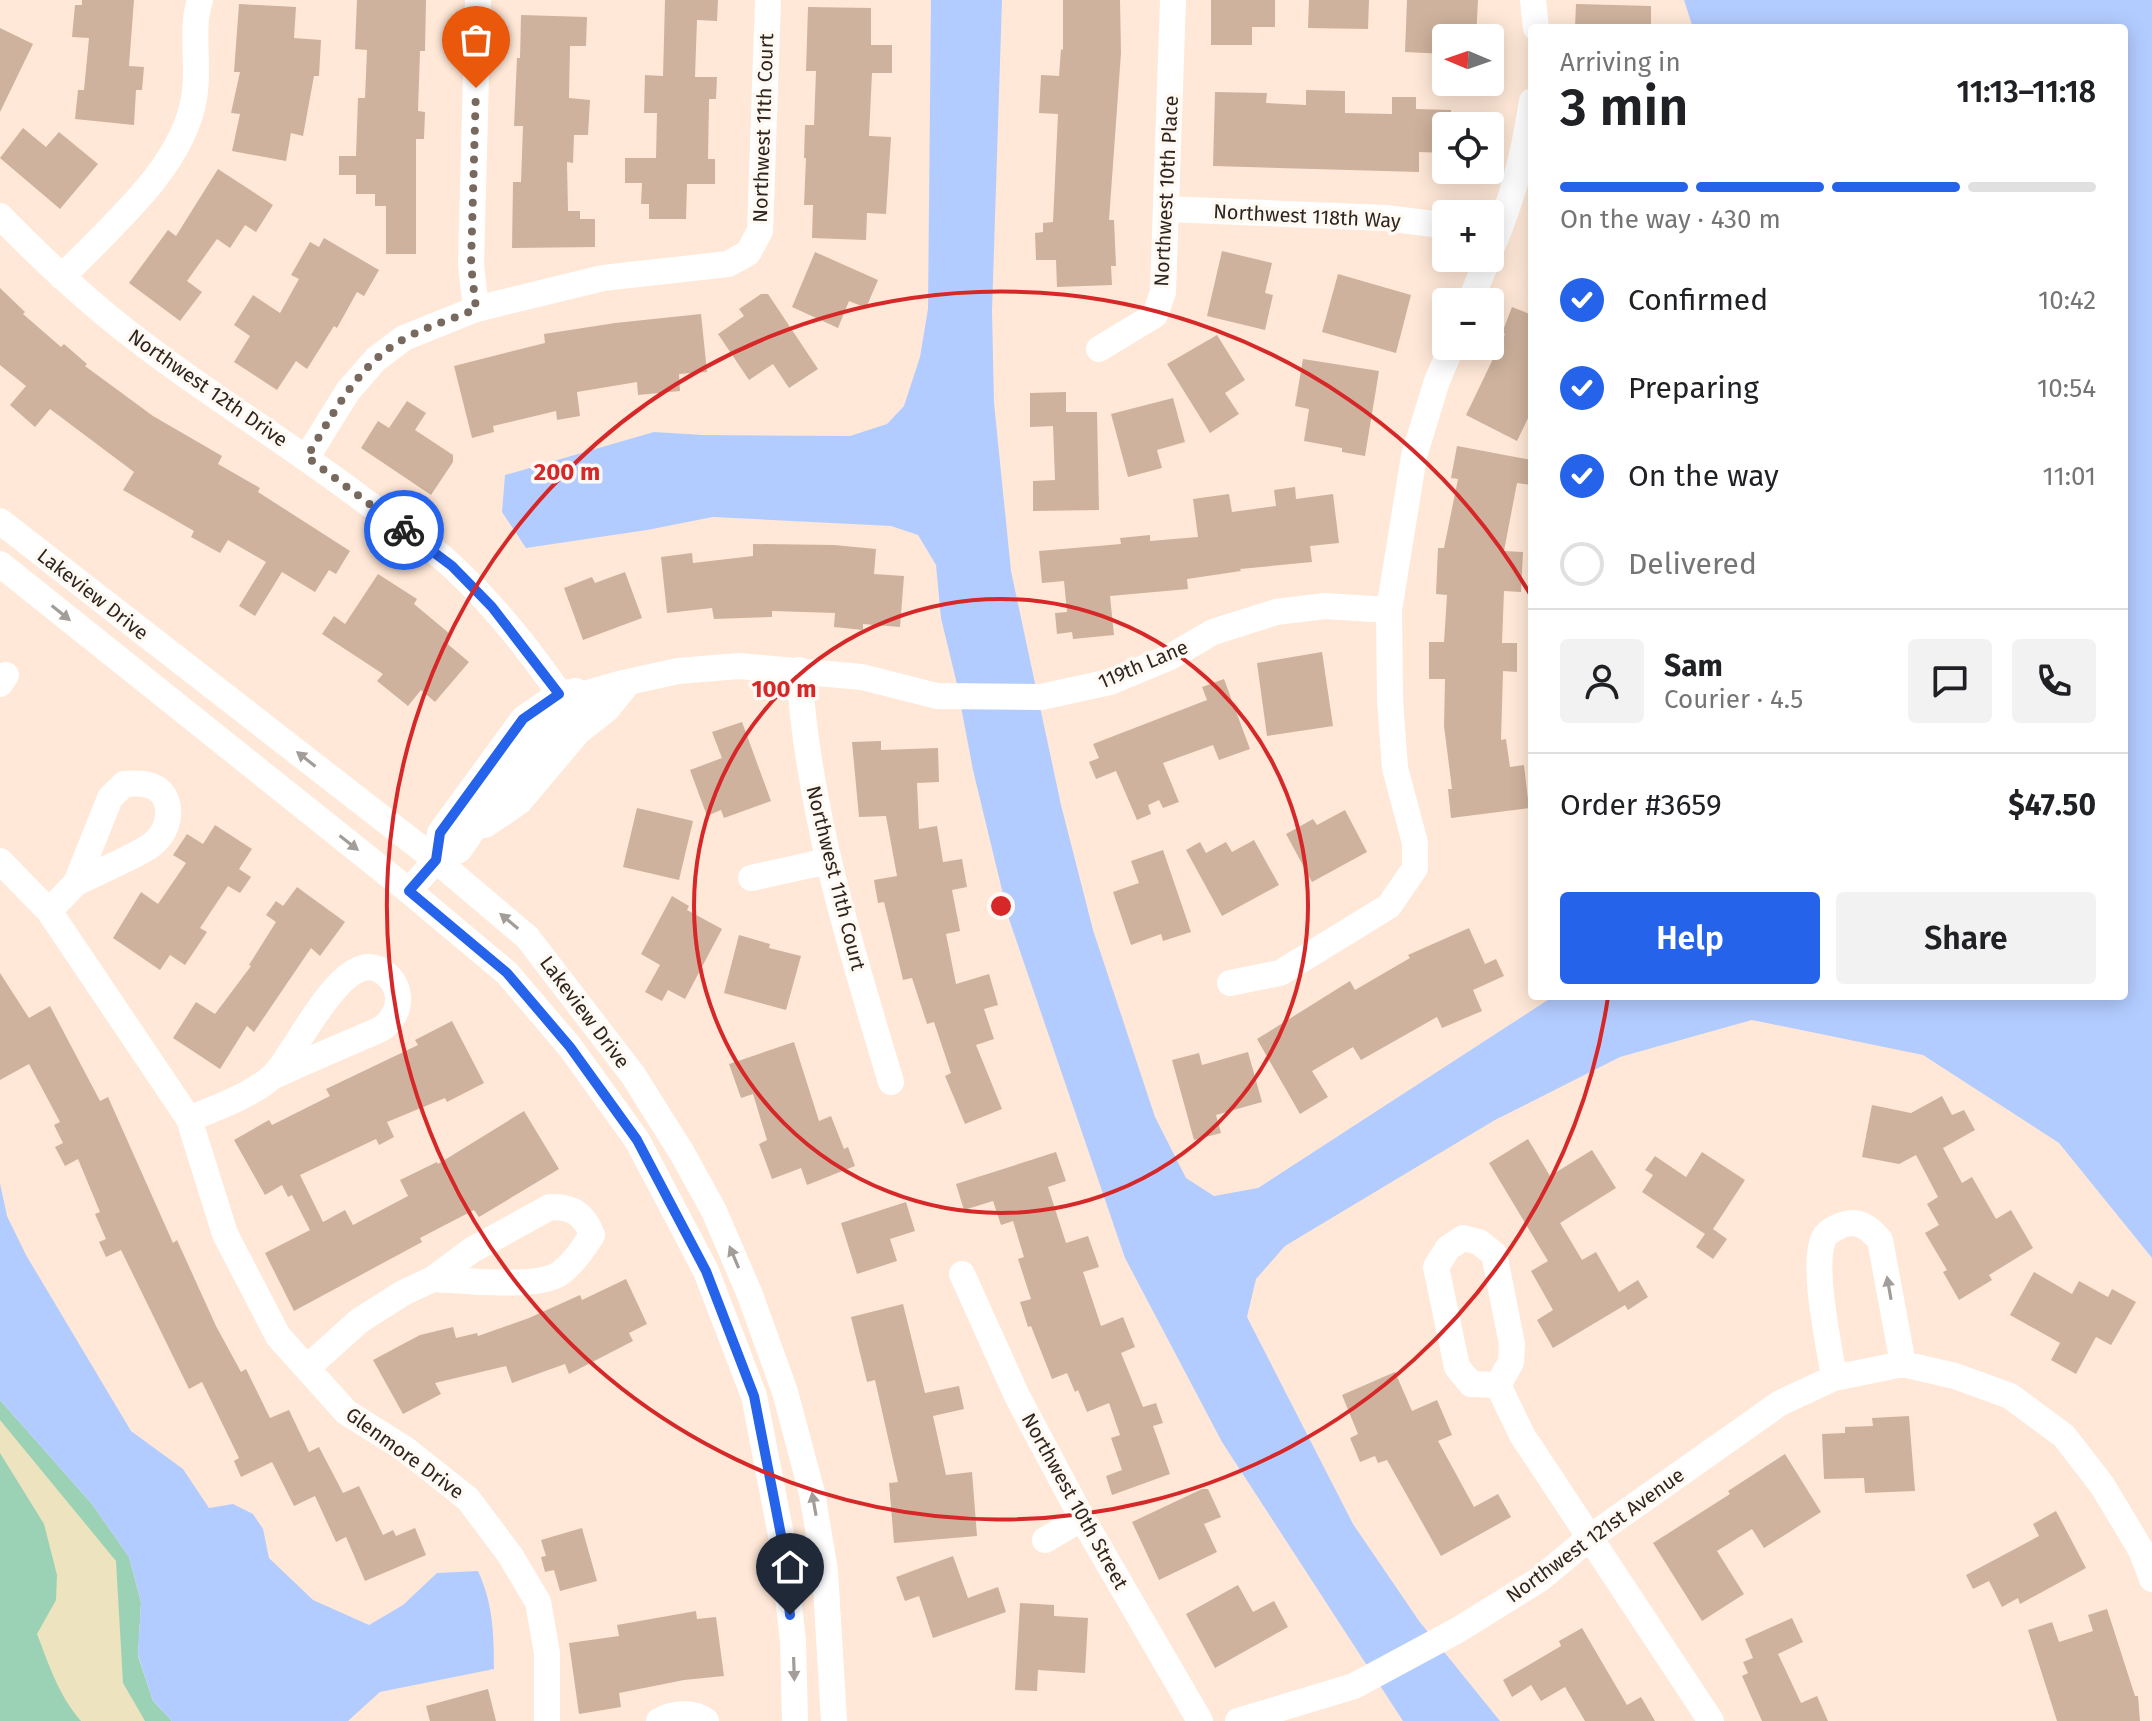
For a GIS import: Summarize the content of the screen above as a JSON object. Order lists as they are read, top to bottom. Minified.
{"streets":{"street":["Northwest 11th Court","Northwest 10th Place","Northwest 118th Way","Northwest 12th Drive","Lakeview Drive","119th Lane","Glenmore Drive","Northwest 10th Street","Northwest 121st Avenue"]},"crossings":[["Northwest 11th Court","119th Lane"],["Northwest 10th Place","Northwest 118th Way"],["Northwest 12th Drive","119th Lane"]],"north":"left","page":{"map_buttons":["+","−"],"heading":["3 min","Arriving in","11:13–11:18"],"panel":["Sam","Courier · 4.5","Order #3659","$47.50"],"bar":"On the way · 430 m","list":[["Confirmed","10:42"],["Preparing","10:54"],["On the way","11:01"],"Delivered"],"buttons":["Help","Share"]},"rings":["200 m","100 m"]}
